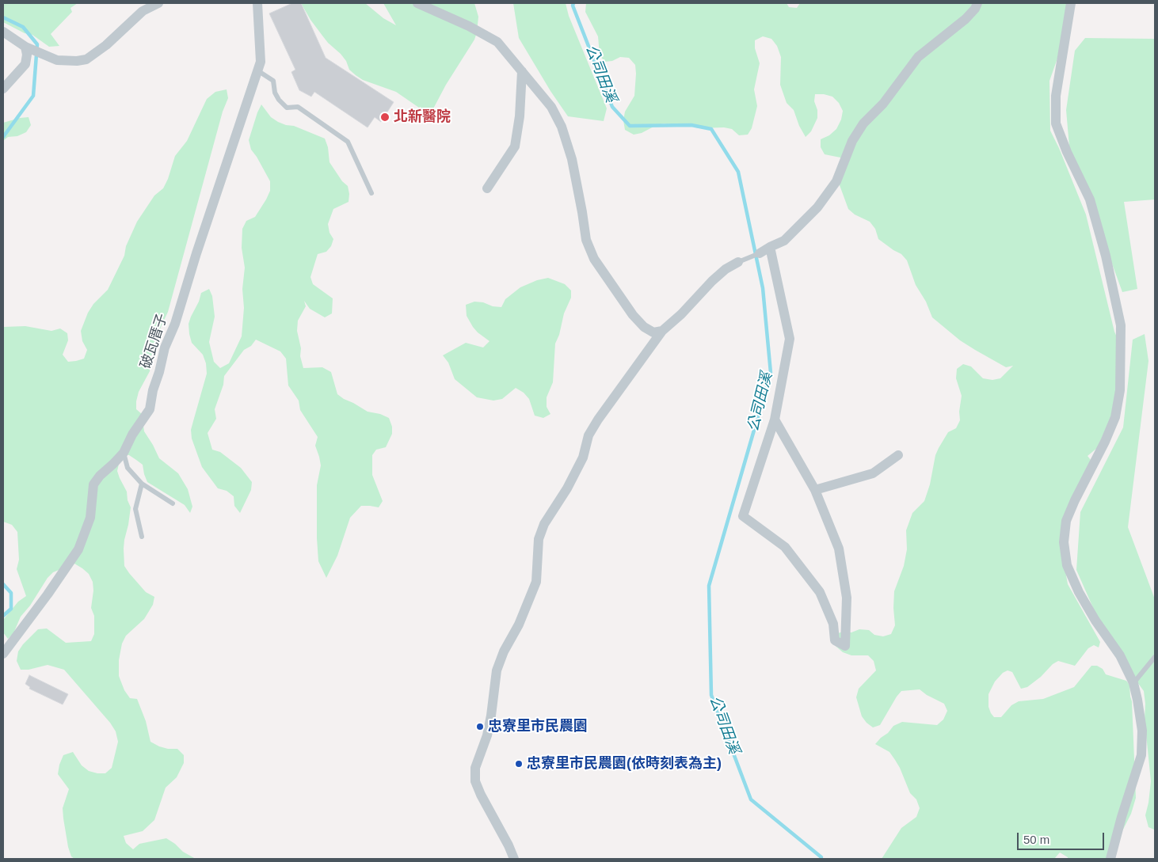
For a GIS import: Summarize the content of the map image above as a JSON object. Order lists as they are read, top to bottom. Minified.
{"streets":{"street":["破瓦厝子"]},"water":["公司田溪"],"places":["北新醫院","忠寮里市民農園","忠寮里市民農園(依時刻表為主)"],"scale_bar":"50 m"}
